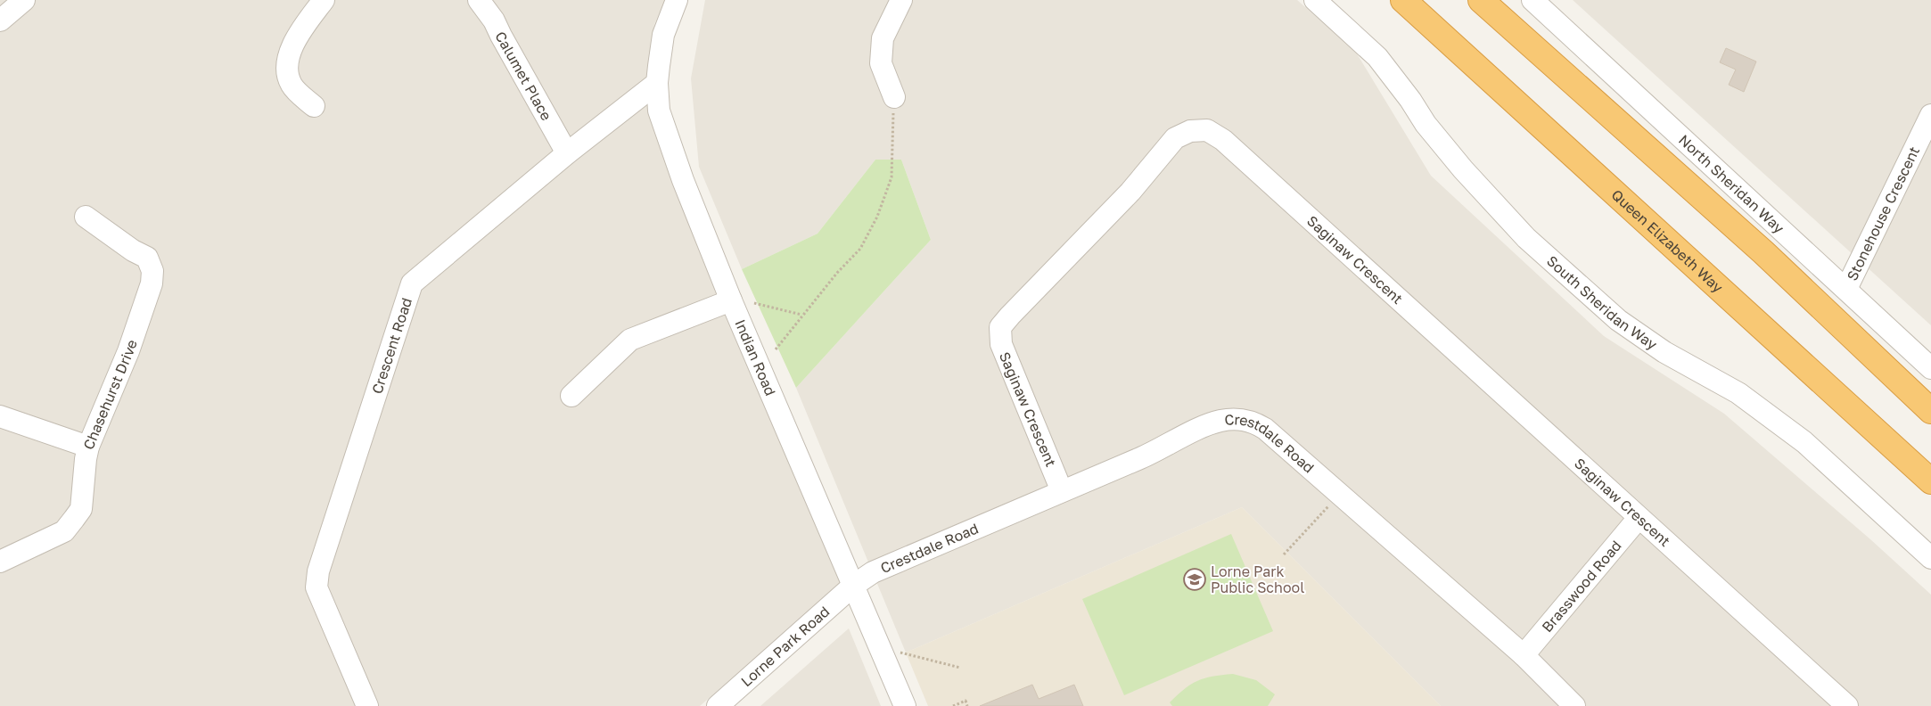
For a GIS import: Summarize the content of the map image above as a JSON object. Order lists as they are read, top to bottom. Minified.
{"streets":{"highway":["Queen Elizabeth Way"],"street":["Calumet Place","North Sheridan Way","Stonehouse Crescent","Saginaw Crescent","South Sheridan Way","Crescent Road","Indian Road","Chasehurst Drive","Crestdale Road","Brasswood Road","Lorne Park Road"]},"crossings":[["Calumet Place","Crescent Road"],["North Sheridan Way","Stonehouse Crescent"],["Saginaw Crescent","Crestdale Road"],["Saginaw Crescent","Brasswood Road"],["Crescent Road","Indian Road"],["Indian Road","Crestdale Road"],["Indian Road","Lorne Park Road"],["Crestdale Road","Brasswood Road"],["Crestdale Road","Lorne Park Road"]],"places":{"school or university":["Lorne Park Public School"]}}
